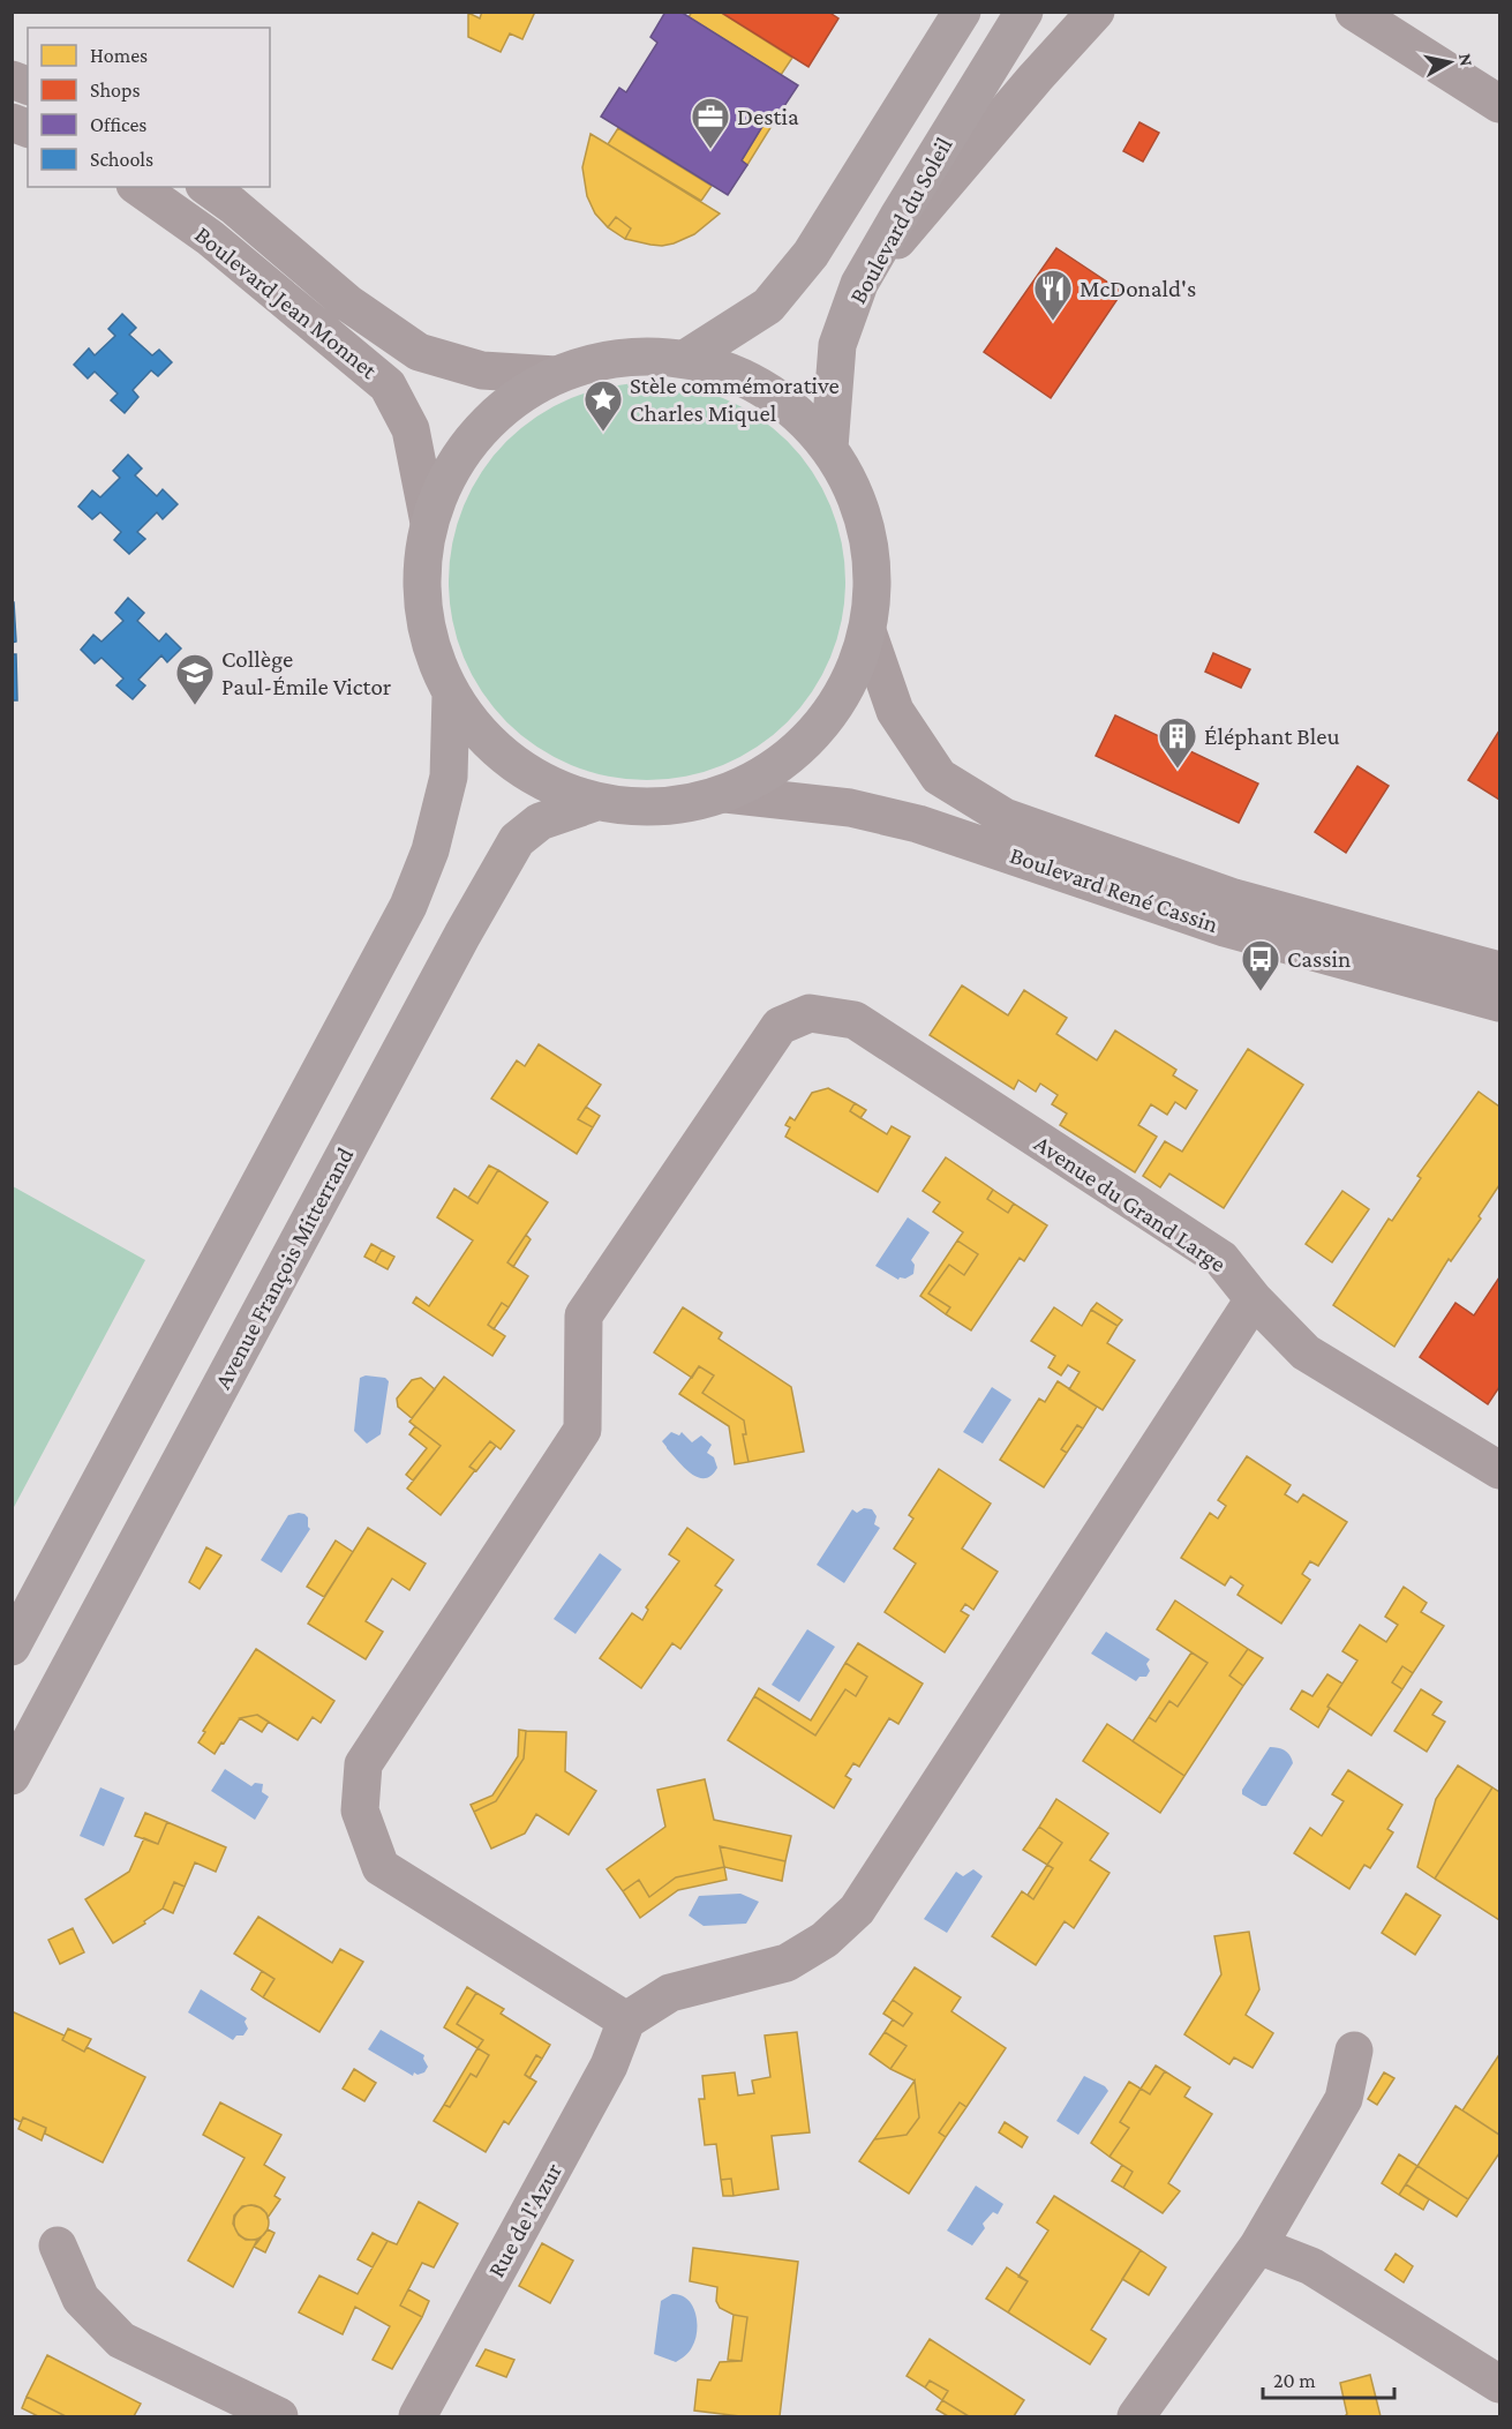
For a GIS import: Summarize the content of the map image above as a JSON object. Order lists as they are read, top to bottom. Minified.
{"streets":{"main road":["Boulevard du Soleil","Avenue François Mitterrand"],"street":["Boulevard Jean Monnet","Boulevard René Cassin","Avenue du Grand Large","Rue de l'Azur"]},"crossings":[["Avenue du Grand Large","Rue de l'Azur"]],"places":{"office":["Destia"],"restaurant":["McDonald's"],"place":["Stèle commémorative Charles Miquel"],"school or university":["Collège Paul-Émile Victor"],"building":["Éléphant Bleu"],"bus stop":["Cassin"]},"legend":["Homes","Shops","Offices","Schools"],"scale_bar":"20 m","north":"right"}
